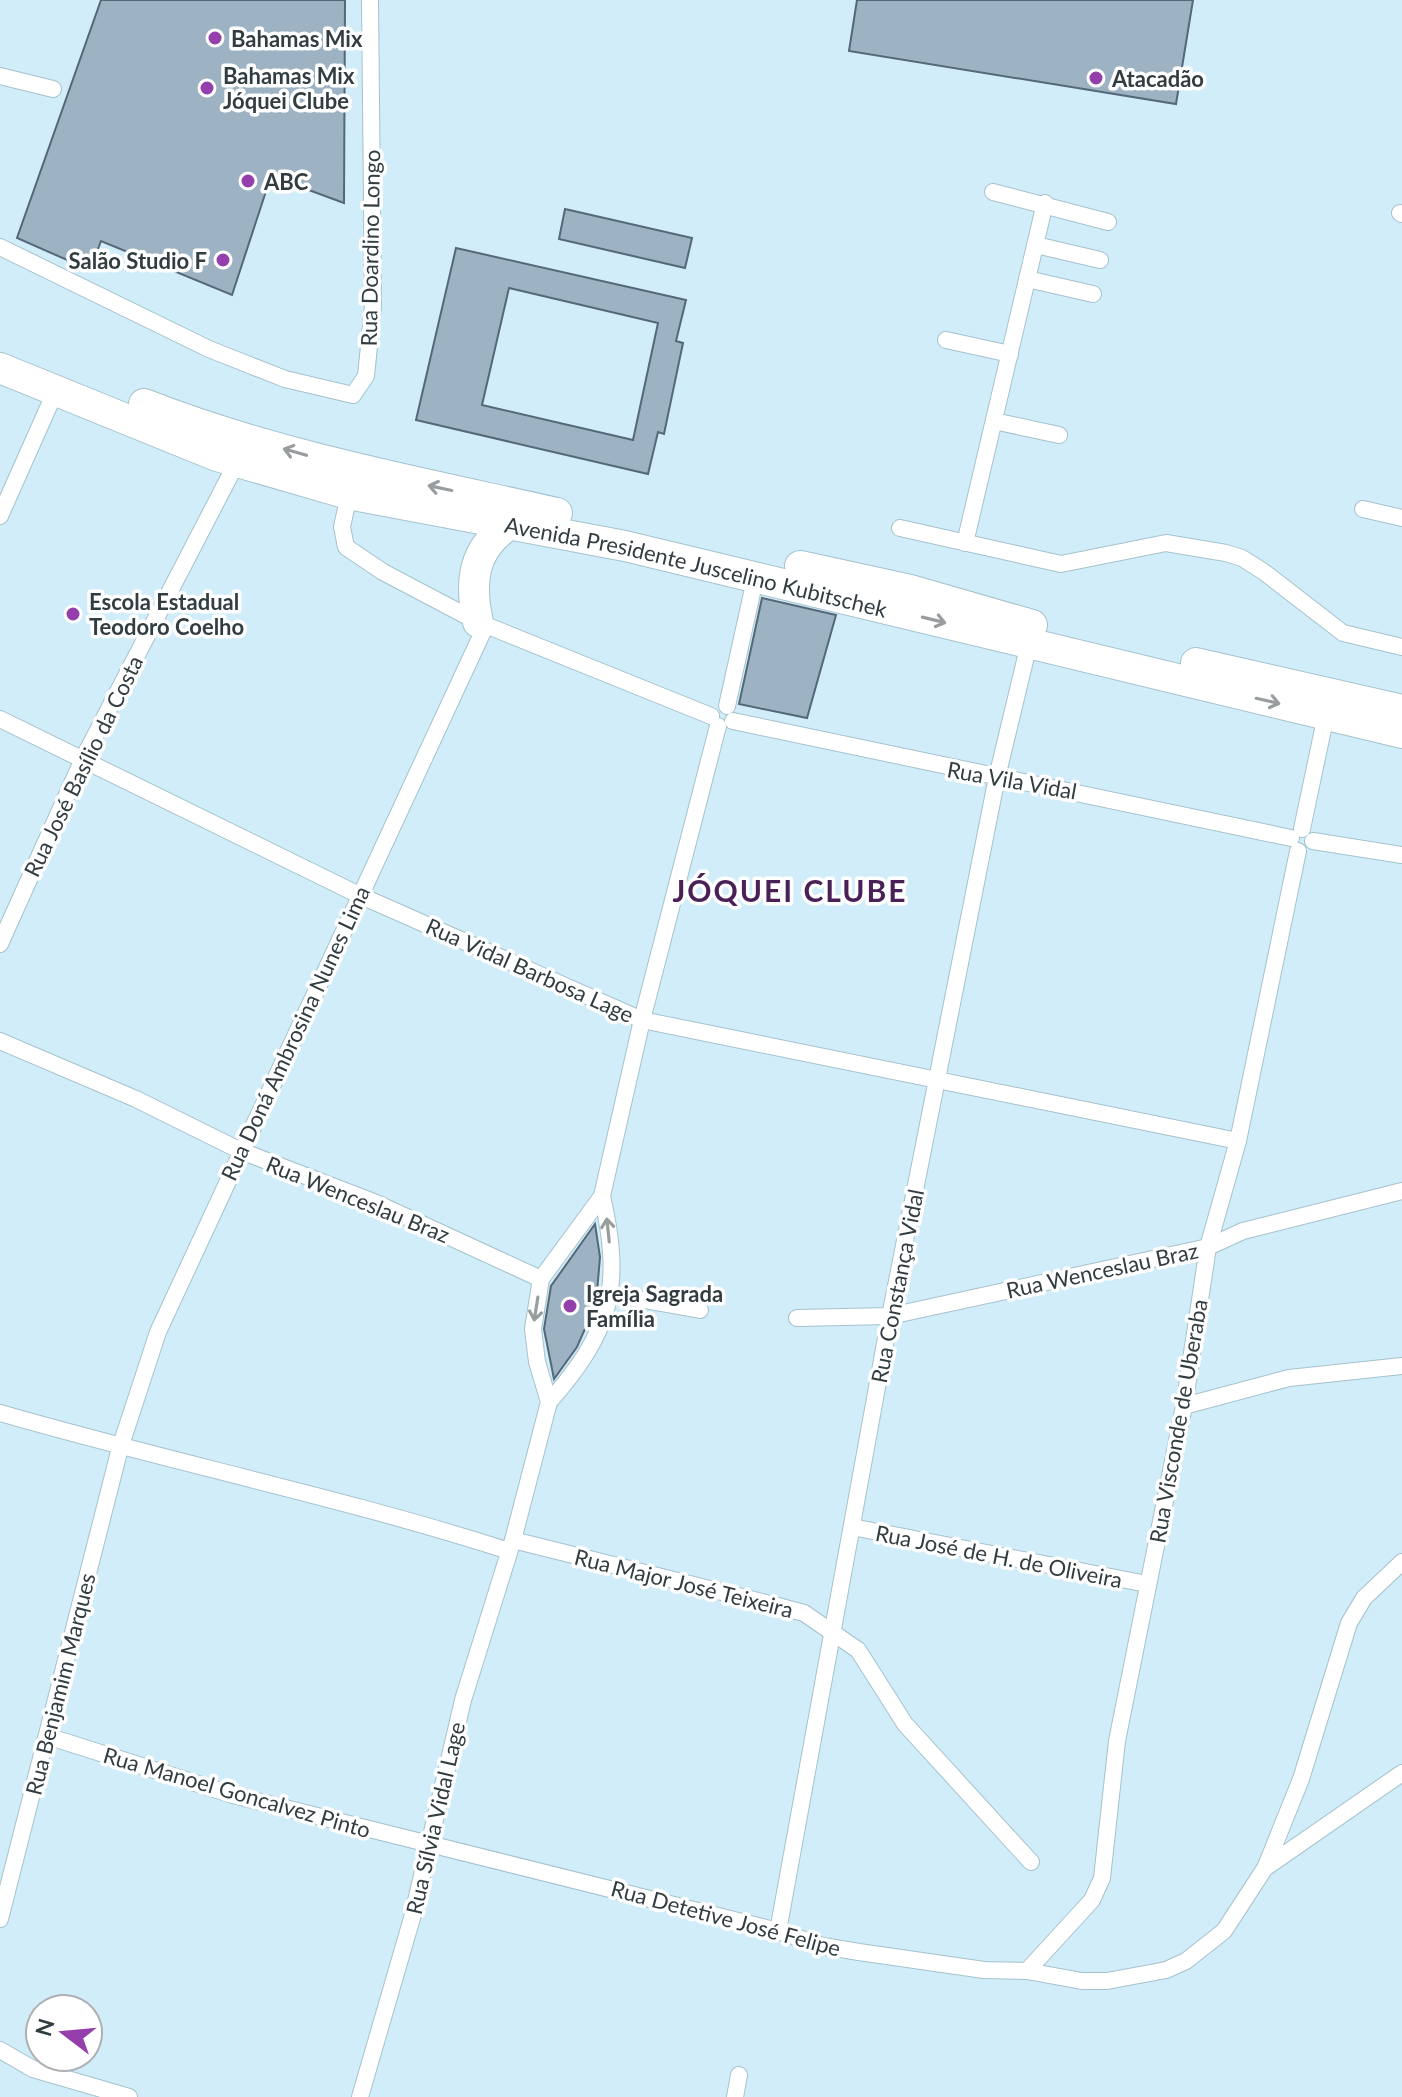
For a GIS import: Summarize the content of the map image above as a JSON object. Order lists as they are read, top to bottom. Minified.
{"streets":{"highway":["Avenida Presidente Juscelino Kubitschek"],"street":["Rua Doardino Longo","Rua José Basílio da Costa","Rua Vila Vidal","Rua Vidal Barbosa Lage","Rua Doná Ambrosina Nunes Lima","Rua Wenceslau Braz","Rua Constança Vidal","Rua Visconde de Uberaba","Rua José de H. de Oliveira","Rua Major José Teixeira","Rua Benjamim Marques","Rua Manoel Goncalvez Pinto","Rua Sílvia Vidal Lage","Rua Detetive José Felipe"]},"crossings":[["Avenida Presidente Juscelino Kubitschek","Rua José Basílio da Costa"],["Avenida Presidente Juscelino Kubitschek","Rua Vila Vidal"],["Avenida Presidente Juscelino Kubitschek","Rua Constança Vidal"],["Avenida Presidente Juscelino Kubitschek","Rua Visconde de Uberaba"],["Rua José Basílio da Costa","Rua Vidal Barbosa Lage"],["Rua Vila Vidal","Rua Doná Ambrosina Nunes Lima"],["Rua Vila Vidal","Rua Constança Vidal"],["Rua Vila Vidal","Rua Visconde de Uberaba"],["Rua Vidal Barbosa Lage","Rua Doná Ambrosina Nunes Lima"],["Rua Vidal Barbosa Lage","Rua Constança Vidal"],["Rua Vidal Barbosa Lage","Rua Visconde de Uberaba"],["Rua Doná Ambrosina Nunes Lima","Rua Wenceslau Braz"],["Rua Doná Ambrosina Nunes Lima","Rua Major José Teixeira"],["Rua Doná Ambrosina Nunes Lima","Rua Benjamim Marques"],["Rua Wenceslau Braz","Rua Constança Vidal"],["Rua Wenceslau Braz","Rua Visconde de Uberaba"],["Rua Constança Vidal","Rua José de H. de Oliveira"],["Rua Constança Vidal","Rua Major José Teixeira"],["Rua Constança Vidal","Rua Detetive José Felipe"],["Rua Visconde de Uberaba","Rua José de H. de Oliveira"],["Rua Visconde de Uberaba","Rua Detetive José Felipe"],["Rua Major José Teixeira","Rua Benjamim Marques"],["Rua Major José Teixeira","Rua Sílvia Vidal Lage"],["Rua Benjamim Marques","Rua Manoel Goncalvez Pinto"],["Rua Manoel Goncalvez Pinto","Rua Sílvia Vidal Lage"],["Rua Manoel Goncalvez Pinto","Rua Detetive José Felipe"],["Rua Sílvia Vidal Lage","Rua Detetive José Felipe"]],"districts":["JÓQUEI CLUBE"],"places":["Bahamas Mix","Atacadão","Bahamas Mix Jóquei Clube","ABC","Salão Studio F","Escola Estadual Teodoro Coelho","Igreja Sagrada Família"],"north":"left"}
